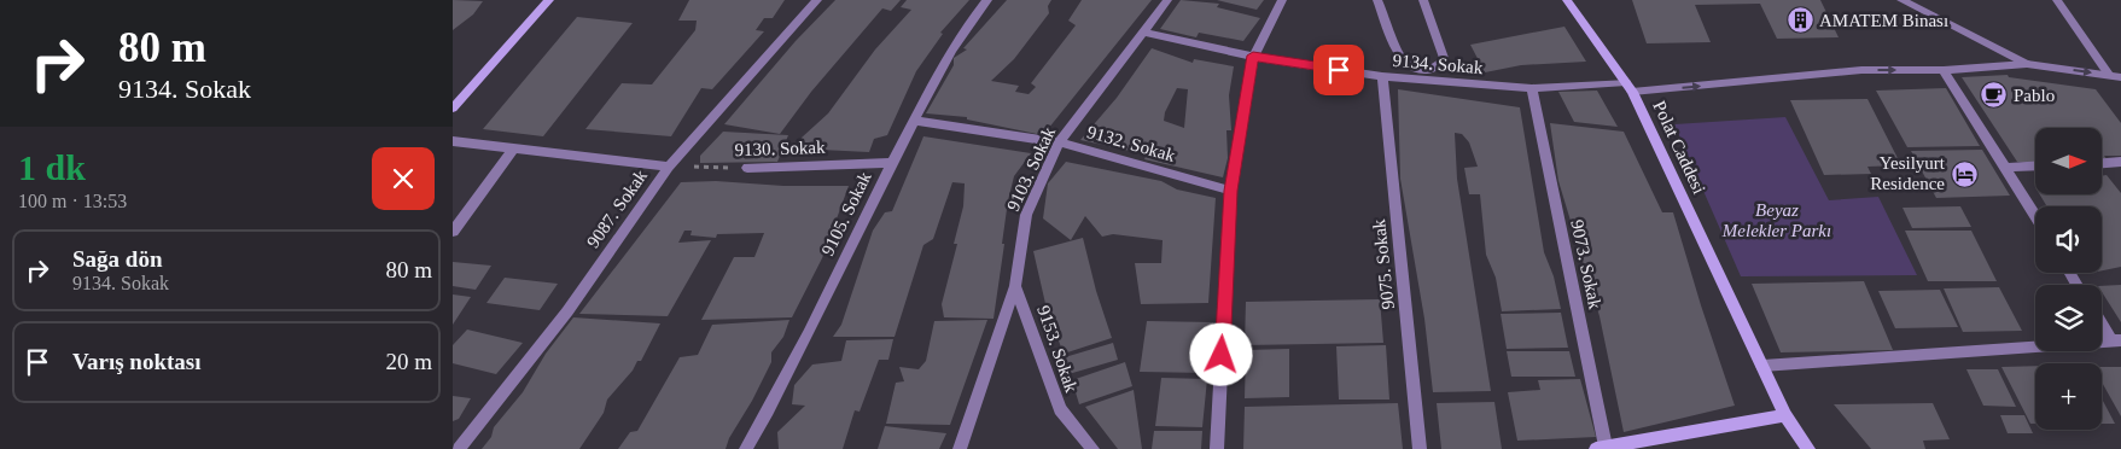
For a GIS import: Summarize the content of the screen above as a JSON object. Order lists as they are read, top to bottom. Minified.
{"streets":{"main road":["Polat Caddesi"],"street":["9134. Sokak","9132. Sokak","9130. Sokak","9103. Sokak","9087. Sokak","9105. Sokak","9075. Sokak","9073. Sokak","9153. Sokak"]},"crossings":[["9134. Sokak","Polat Caddesi"],["9134. Sokak","9103. Sokak"],["9134. Sokak","9075. Sokak"],["9134. Sokak","9073. Sokak"],["9132. Sokak","9103. Sokak"],["9132. Sokak","9105. Sokak"],["9130. Sokak","9087. Sokak"],["9130. Sokak","9105. Sokak"],["9103. Sokak","9153. Sokak"]],"one_way":["9134. Sokak"],"parks":["Beyaz Melekler Parkı"],"places":{"building":["AMATEM Binası"],"cafe":["Pablo"],"hotel":["Yesilyurt Residence"]},"north":"right","page":{"turn":["80 m","9134. Sokak"],"heading":["1 dk","100 m · 13:53"],"map_buttons":"+","list":[{"name":"Sağa dön","note":"9134. Sokak","value":"80 m"},{"name":"Varış noktası","value":"20 m"}]}}
